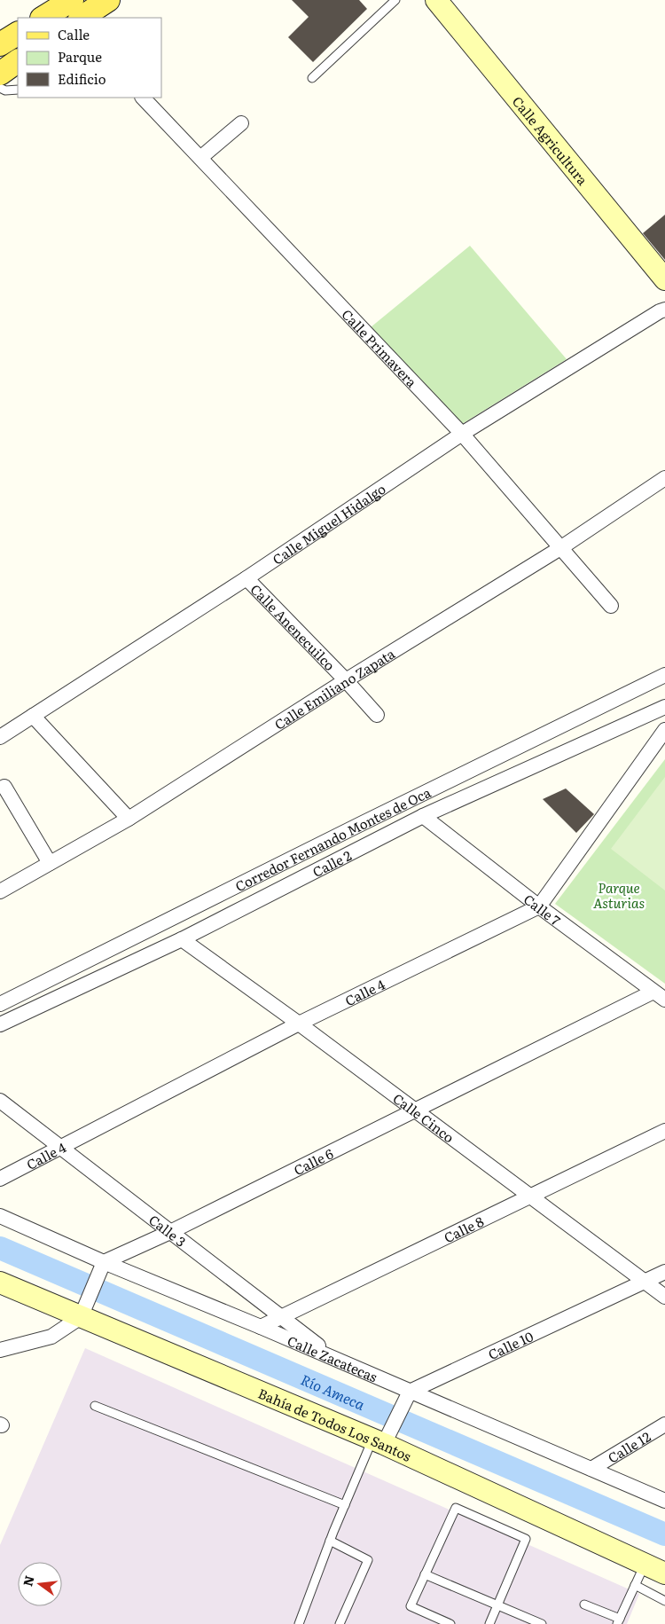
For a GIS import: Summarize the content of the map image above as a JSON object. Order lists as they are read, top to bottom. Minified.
{"streets":{"main road":["Calle Agricultura","Bahía de Todos Los Santos"],"street":["Calle Primavera","Calle Miguel Hidalgo","Calle Anenecuilco","Calle Emiliano Zapata","Corredor Fernando Montes de Oca","Calle 2","Calle 7","Calle 4","Calle Cinco","Calle 6","Calle 8","Calle 3","Calle 10","Calle Zacatecas","Calle 12"]},"crossings":[["Calle Primavera","Calle Miguel Hidalgo"],["Calle Primavera","Calle Emiliano Zapata"],["Calle Miguel Hidalgo","Calle Anenecuilco"],["Calle Anenecuilco","Calle Emiliano Zapata"],["Calle 2","Calle 7"],["Calle 2","Calle Cinco"],["Calle 7","Calle 4"],["Calle 7","Calle 6"],["Calle 4","Calle Cinco"],["Calle 4","Calle 3"],["Calle Cinco","Calle 6"],["Calle Cinco","Calle 8"],["Calle Cinco","Calle 10"],["Calle 6","Calle 3"],["Calle 6","Calle Zacatecas"],["Calle 8","Calle 3"],["Calle 8","Calle Zacatecas"],["Calle 3","Calle Zacatecas"],["Calle 10","Calle Zacatecas"],["Calle Zacatecas","Calle 12"]],"water":["Río Ameca"],"parks":["Parque Asturias"],"legend":["Calle","Parque","Edificio"],"north":"left"}
